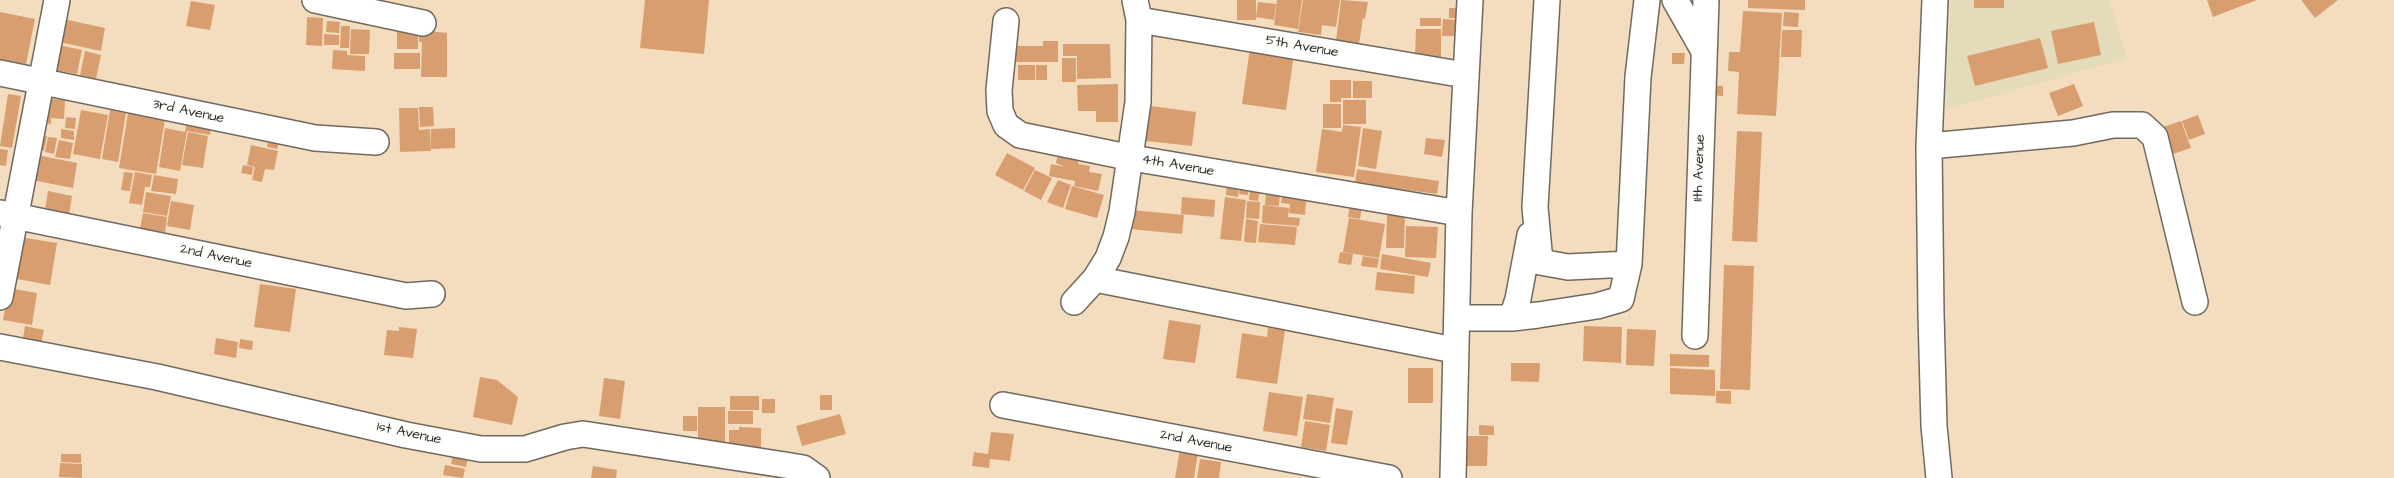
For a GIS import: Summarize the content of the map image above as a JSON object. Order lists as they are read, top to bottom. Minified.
{"streets":{"street":["5th Avenue","3rd Avenue","4th Avenue","11th Avenue","2nd Avenue","1st Avenue"]}}
